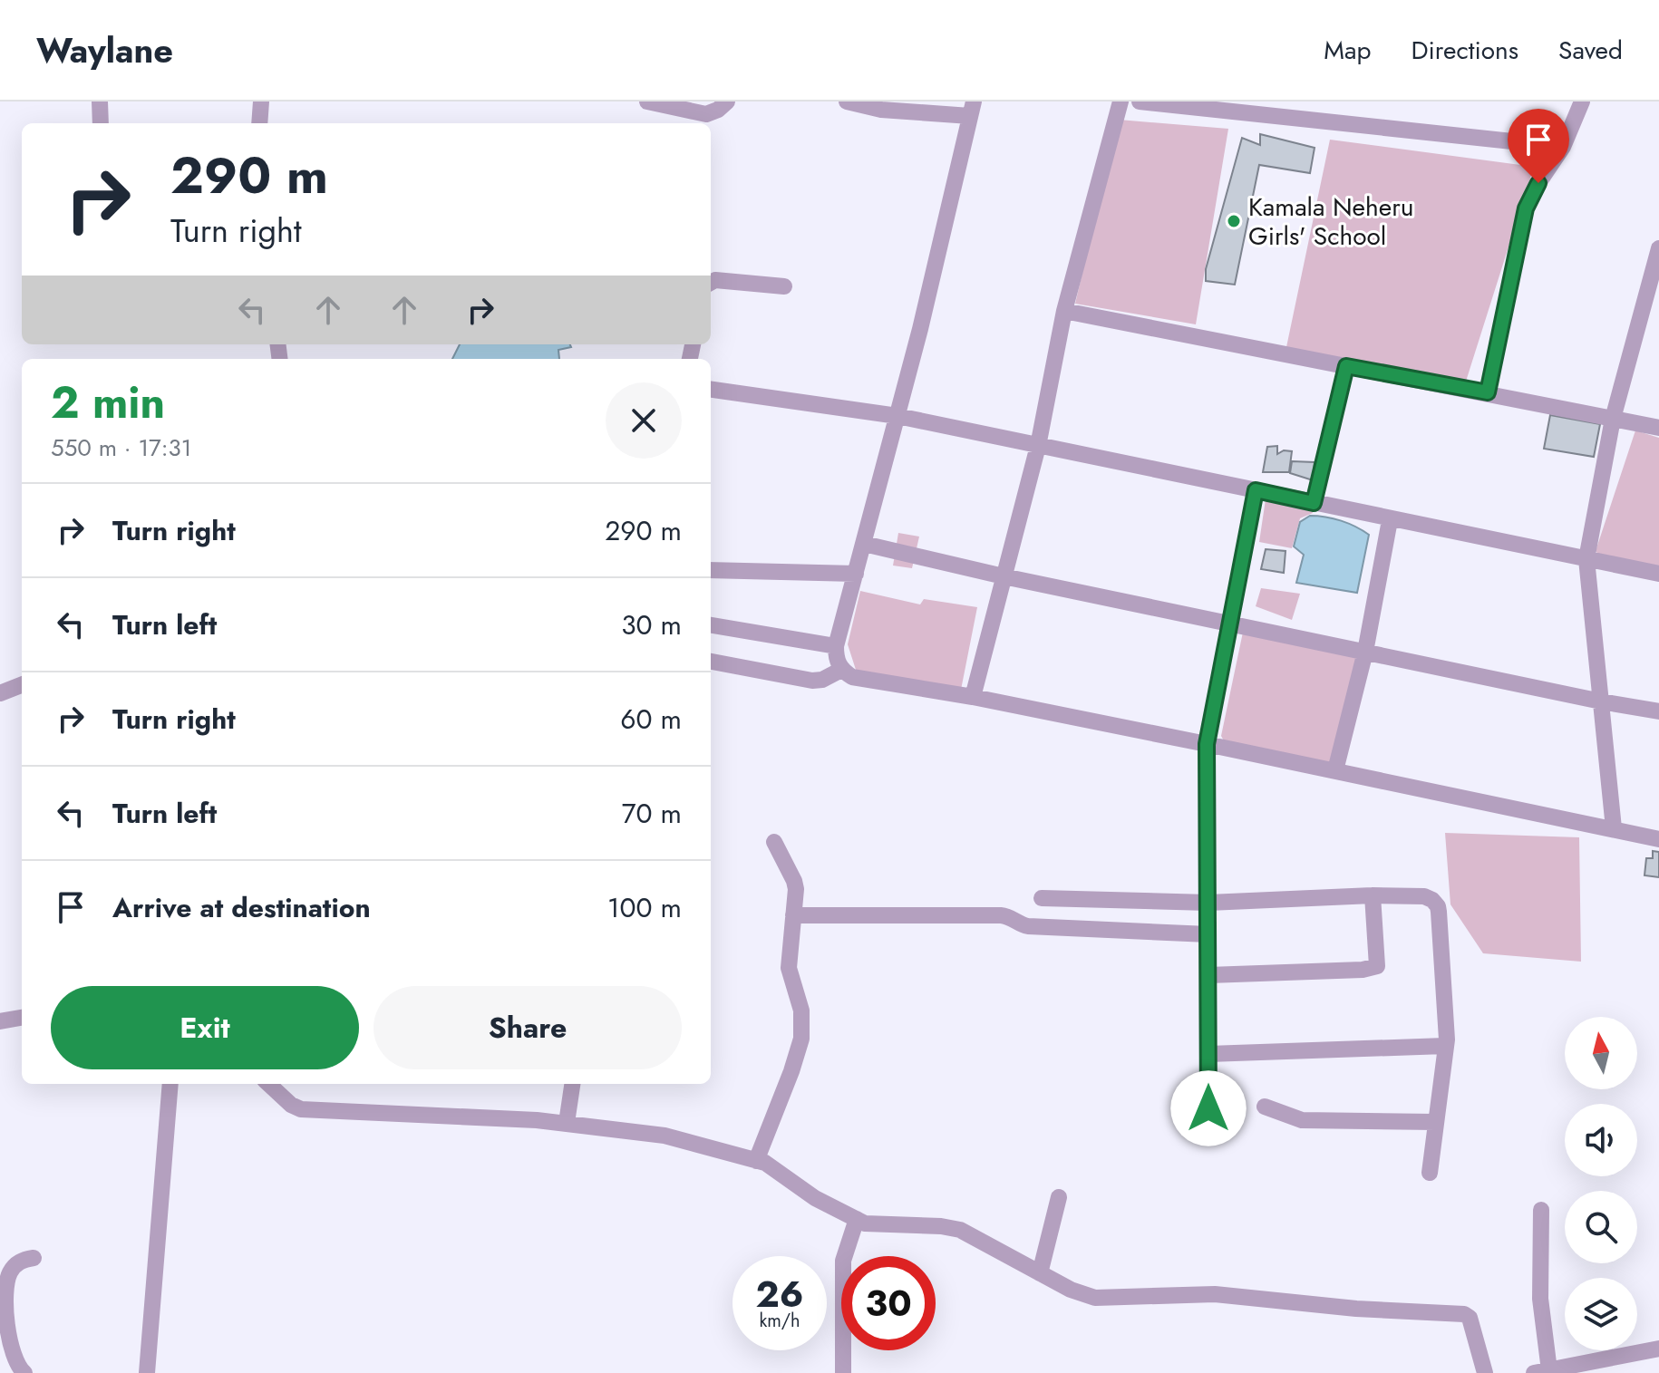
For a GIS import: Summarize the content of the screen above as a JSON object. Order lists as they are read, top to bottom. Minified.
{"places":["Kamala Neheru Girls' School"],"north":"top","page":{"header":"Waylane","nav":["Map","Directions","Saved"],"turn":["290 m","Turn right"],"heading":["2 min","550 m · 17:31"],"list":[{"name":"Turn right","value":"290 m"},{"name":"Turn left","value":"30 m"},{"name":"Turn right","value":"60 m"},{"name":"Turn left","value":"70 m"},{"name":"Arrive at destination","value":"100 m"}],"buttons":["Exit","Share"],"speed":"26 km/h","limit":"30"}}
